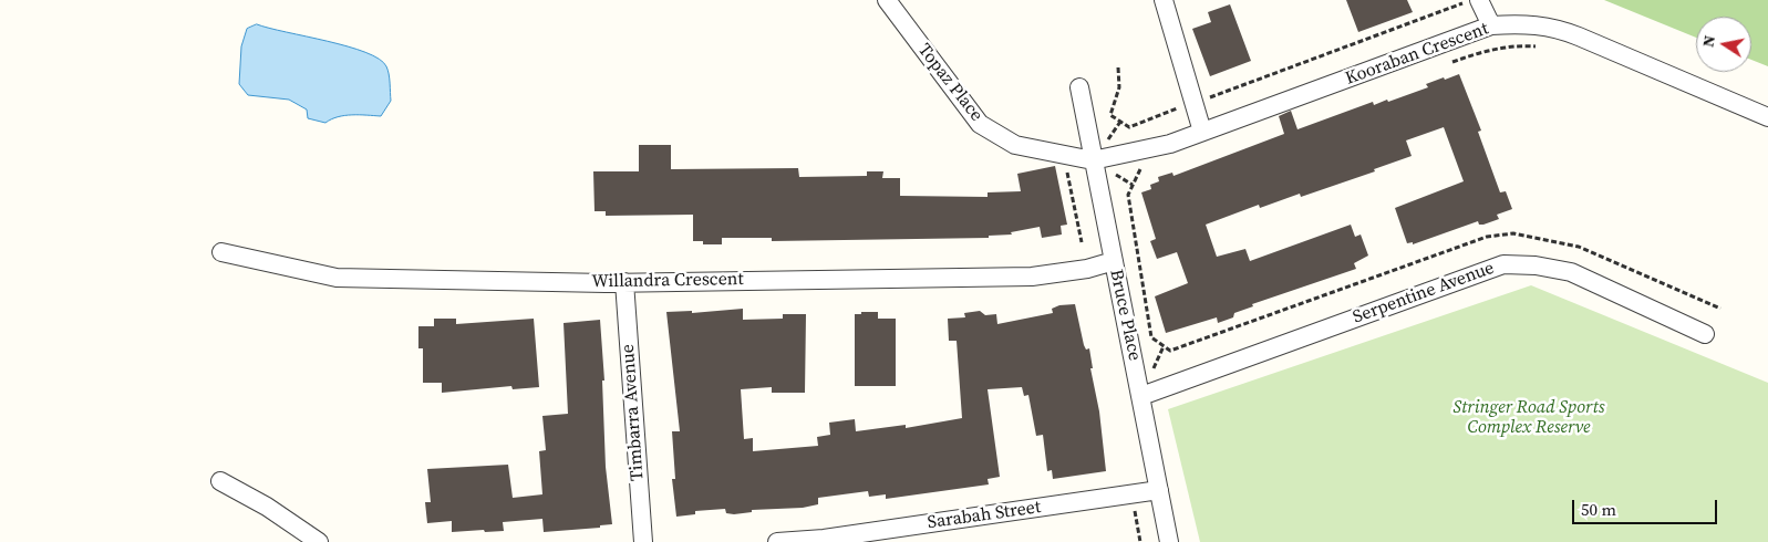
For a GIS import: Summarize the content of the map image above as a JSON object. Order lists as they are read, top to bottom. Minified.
{"streets":{"street":["Kooraban Crescent","Topaz Place","Willandra Crescent","Serpentine Avenue","Bruce Place","Timbarra Avenue","Sarabah Street"]},"crossings":[["Kooraban Crescent","Topaz Place"],["Kooraban Crescent","Bruce Place"],["Topaz Place","Bruce Place"],["Willandra Crescent","Bruce Place"],["Willandra Crescent","Timbarra Avenue"],["Serpentine Avenue","Bruce Place"],["Bruce Place","Sarabah Street"]],"parks":["Stringer Road Sports Complex Reserve"],"scale_bar":"50 m","north":"left"}
